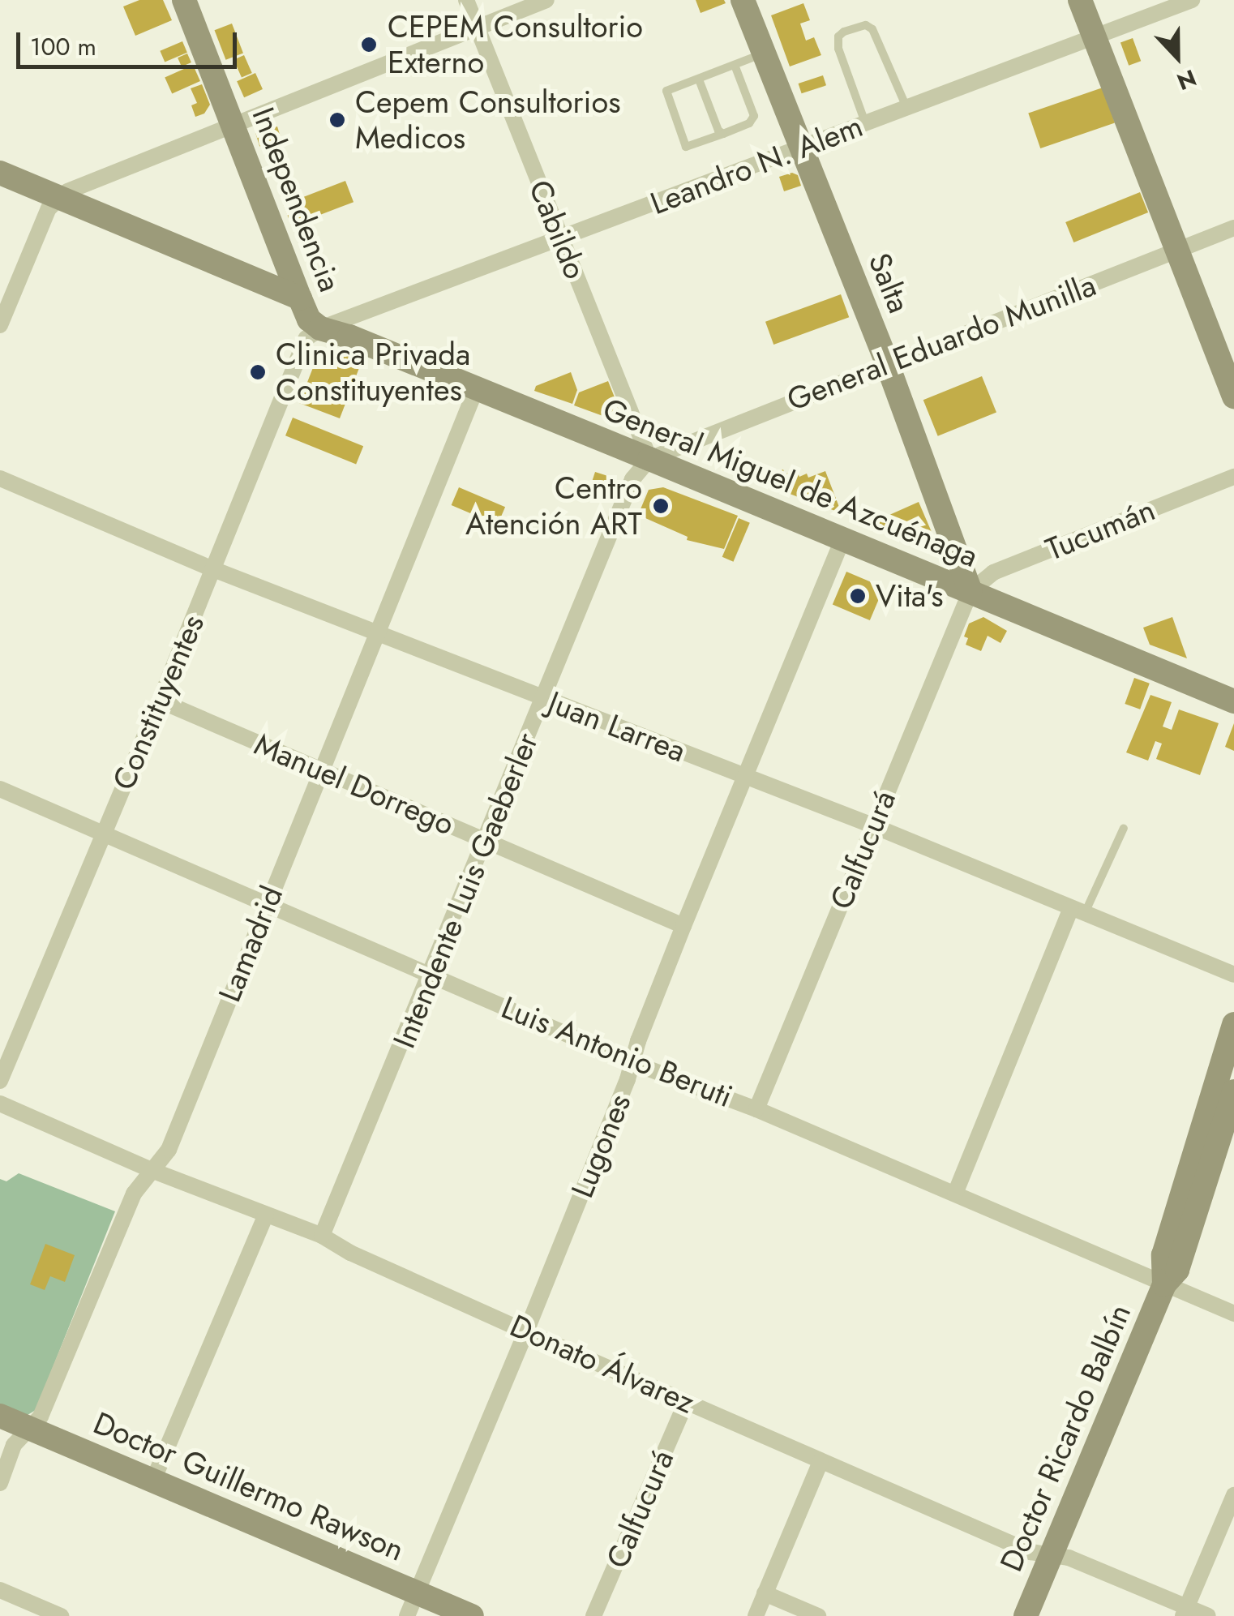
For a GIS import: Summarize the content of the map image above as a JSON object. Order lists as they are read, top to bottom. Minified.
{"streets":{"street":["Leandro N. Alem","Independencia","Cabildo","Salta","General Eduardo Munilla","General Miguel de Azcuénaga","Tucumán","Constituyentes","Juan Larrea","Manuel Dorrego","Calfucurá","Intendente Luis Gaeberler","Lamadrid","Luis Antonio Beruti","Lugones","Donato Álvarez","Doctor Ricardo Balbín","Doctor Guillermo Rawson"]},"crossings":[["Leandro N. Alem","Independencia"],["Leandro N. Alem","Cabildo"],["Leandro N. Alem","Salta"],["Leandro N. Alem","General Miguel de Azcuénaga"],["Leandro N. Alem","Constituyentes"],["Independencia","General Miguel de Azcuénaga"],["Independencia","Constituyentes"],["Cabildo","General Eduardo Munilla"],["Cabildo","General Miguel de Azcuénaga"],["Cabildo","Intendente Luis Gaeberler"],["Salta","General Eduardo Munilla"],["Salta","General Miguel de Azcuénaga"],["Salta","Tucumán"],["Salta","Calfucurá"],["General Eduardo Munilla","General Miguel de Azcuénaga"],["General Eduardo Munilla","Intendente Luis Gaeberler"],["General Miguel de Azcuénaga","Tucumán"],["General Miguel de Azcuénaga","Constituyentes"],["General Miguel de Azcuénaga","Calfucurá"],["General Miguel de Azcuénaga","Intendente Luis Gaeberler"],["General Miguel de Azcuénaga","Lamadrid"],["General Miguel de Azcuénaga","Lugones"],["Tucumán","Calfucurá"],["Constituyentes","Juan Larrea"],["Constituyentes","Manuel Dorrego"],["Constituyentes","Luis Antonio Beruti"],["Juan Larrea","Calfucurá"],["Juan Larrea","Intendente Luis Gaeberler"],["Juan Larrea","Lamadrid"],["Juan Larrea","Lugones"],["Manuel Dorrego","Intendente Luis Gaeberler"],["Manuel Dorrego","Lamadrid"],["Manuel Dorrego","Lugones"],["Calfucurá","Luis Antonio Beruti"],["Calfucurá","Donato Álvarez"],["Intendente Luis Gaeberler","Luis Antonio Beruti"],["Intendente Luis Gaeberler","Donato Álvarez"],["Lamadrid","Luis Antonio Beruti"],["Lamadrid","Donato Álvarez"],["Lamadrid","Doctor Guillermo Rawson"],["Luis Antonio Beruti","Lugones"],["Luis Antonio Beruti","Doctor Ricardo Balbín"],["Lugones","Donato Álvarez"],["Lugones","Doctor Guillermo Rawson"],["Donato Álvarez","Doctor Ricardo Balbín"]],"places":["CEPEM Consultorio Externo","Cepem Consultorios Medicos","Clinica Privada Constituyentes","Centro Atención ART","Vita's"],"scale_bar":"100 m","north":"bottom"}
